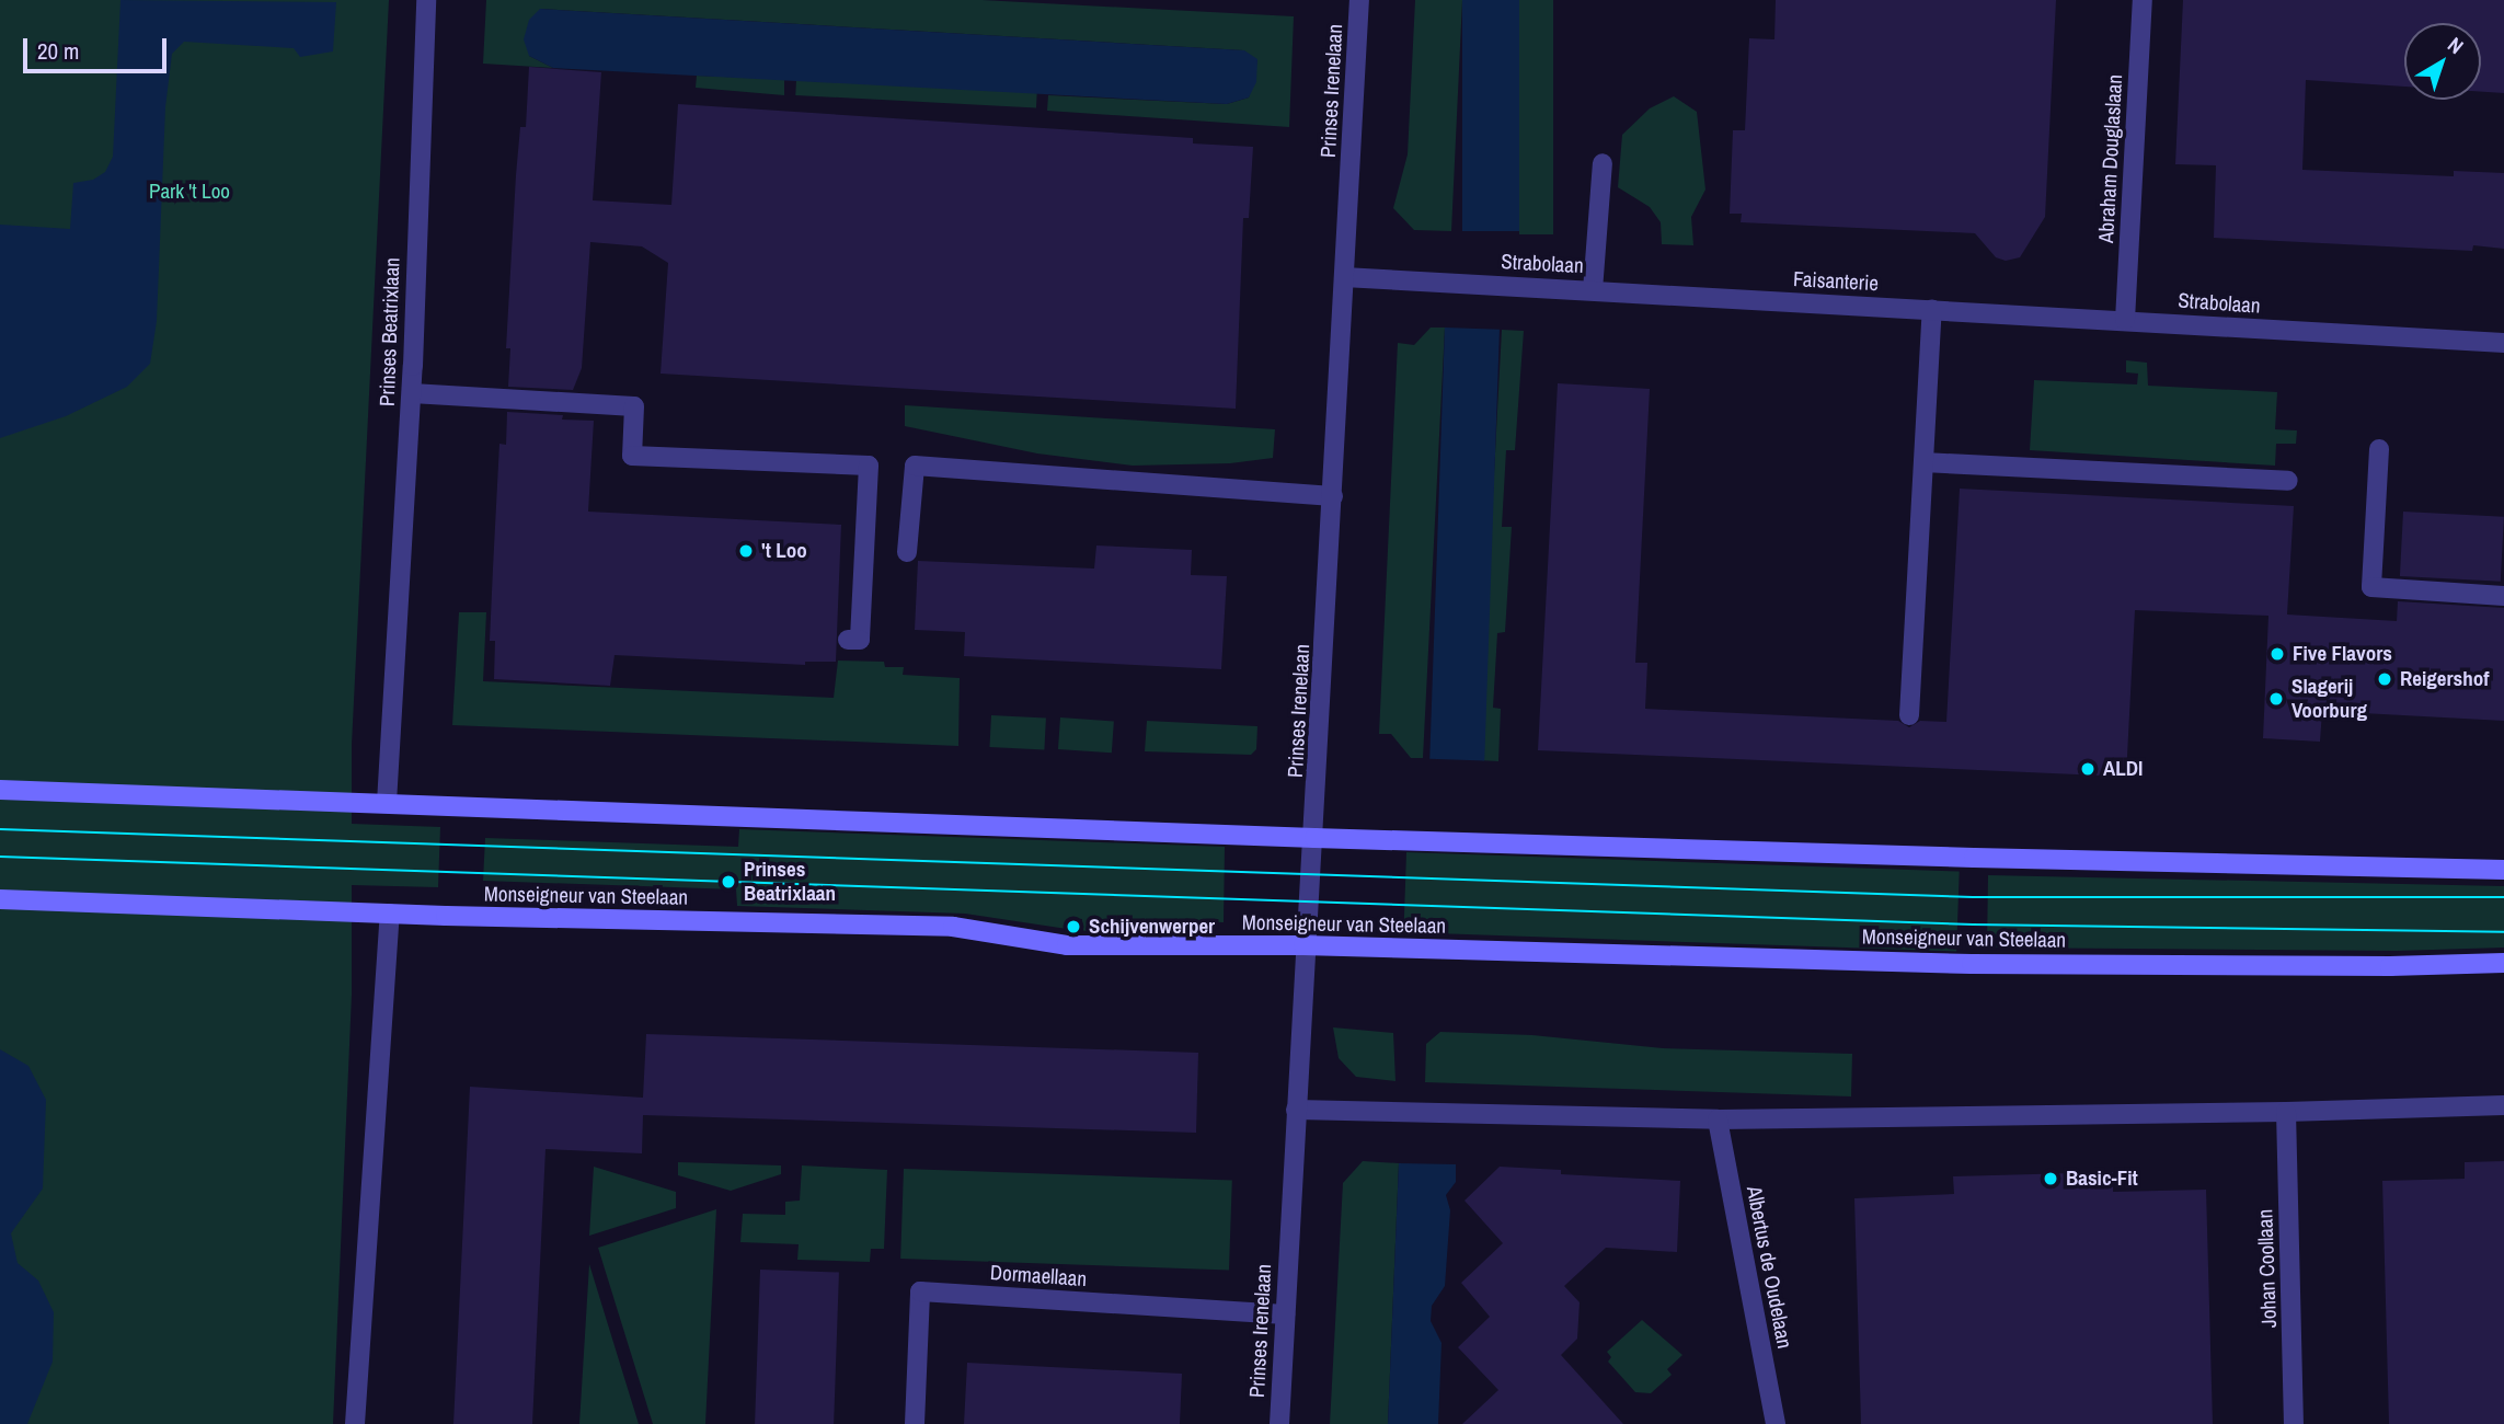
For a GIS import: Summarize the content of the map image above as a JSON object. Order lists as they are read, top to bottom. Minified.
{"streets":{"main road":["Monseigneur van Steelaan"],"street":["Prinses Irenelaan","Abraham Douglaslaan","Strabolaan","Faisanterie","Prinses Beatrixlaan","Albertus de Oudelaan","Johan Coollaan","Dormaellaan"]},"crossings":[["Prinses Irenelaan","Strabolaan"],["Prinses Irenelaan","Monseigneur van Steelaan"],["Prinses Irenelaan","Dormaellaan"],["Abraham Douglaslaan","Strabolaan"],["Strabolaan","Faisanterie"]],"parks":["Park 't Loo"],"places":["'t Loo","Five Flavors","Reigershof","Slagerij Voorburg","ALDI","Prinses Beatrixlaan","Schijvenwerper","Basic-Fit"],"scale_bar":"20 m","north":"top right"}
